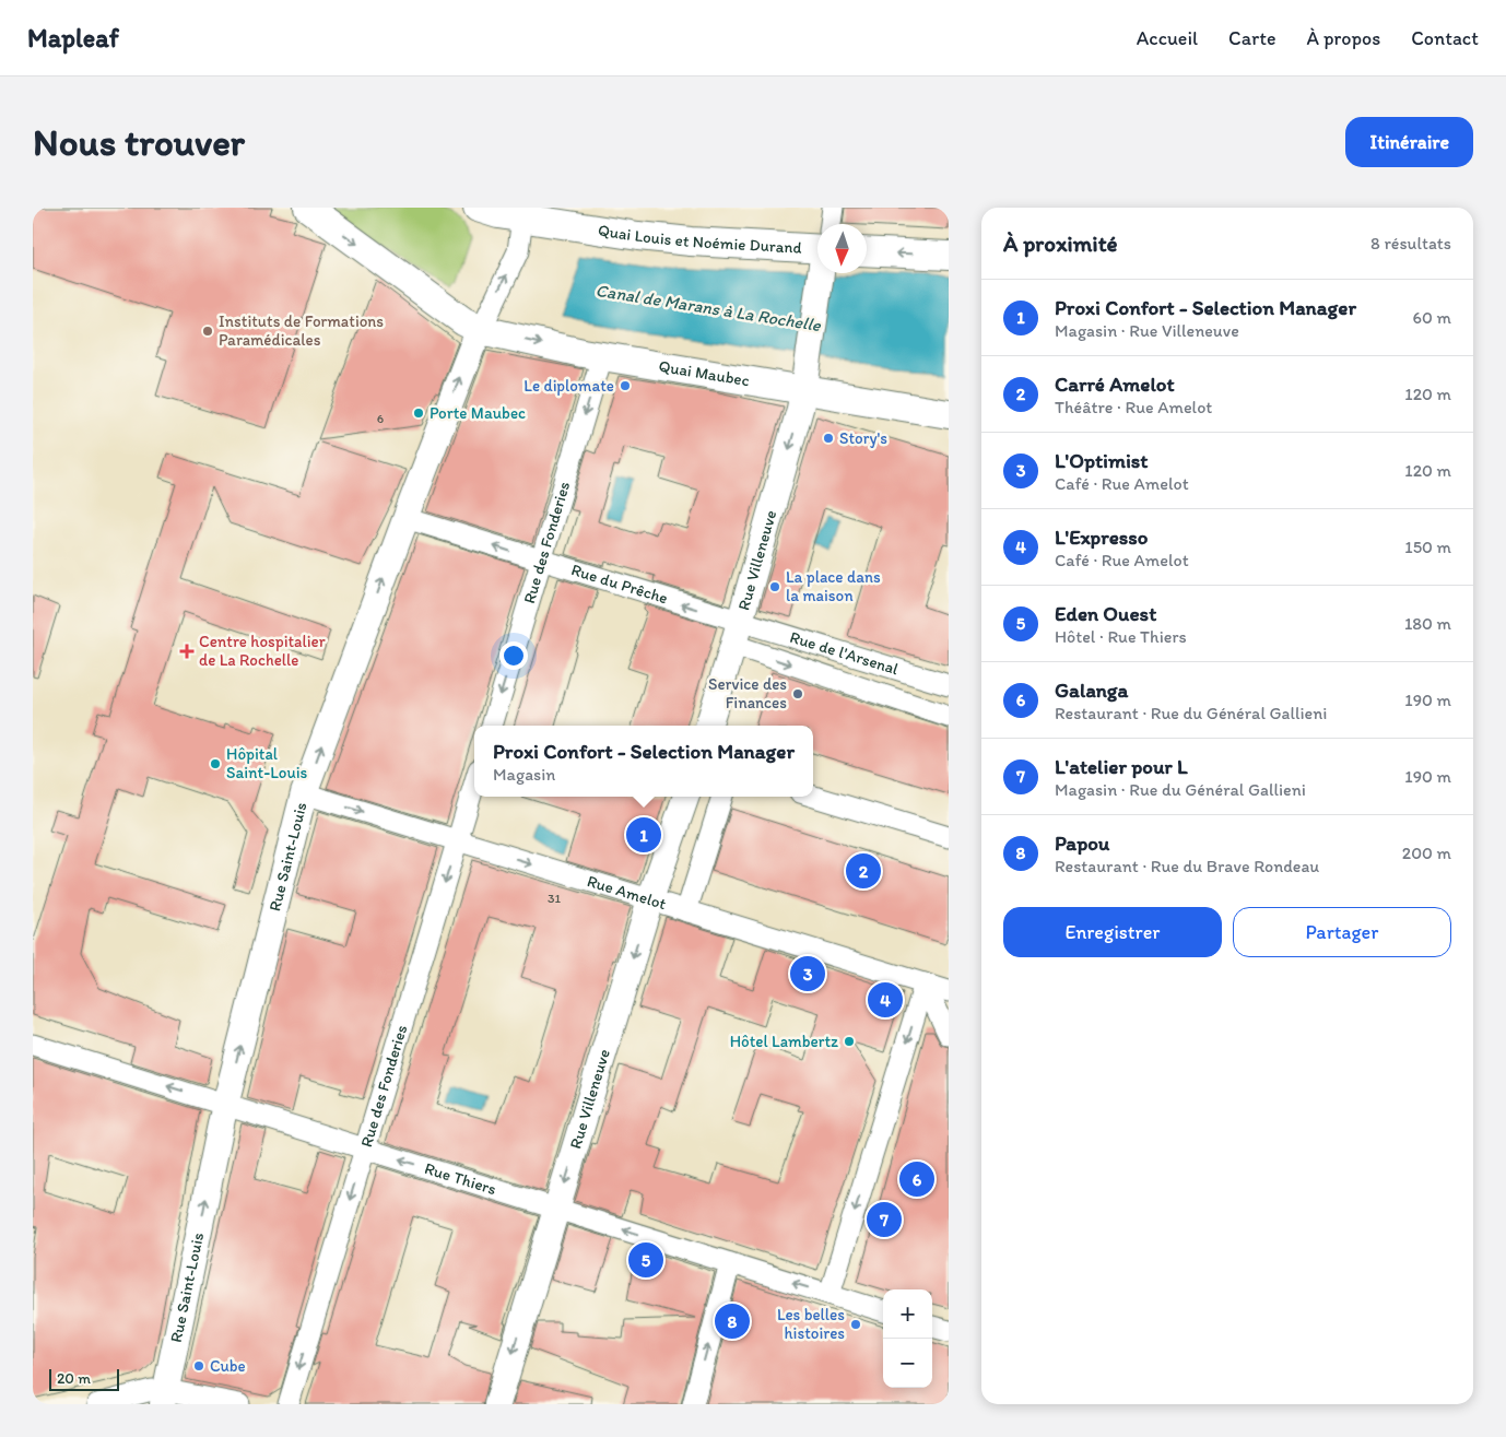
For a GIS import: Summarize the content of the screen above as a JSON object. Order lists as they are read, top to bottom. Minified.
{"streets":{"main road":["Quai Louis et Noémie Durand","Quai Maubec"],"street":["Rue des Fonderies","Rue Villeneuve","Rue du Prêche","Rue de l'Arsenal","Rue Saint-Louis","Rue Amelot","Rue Thiers"]},"crossings":[["Quai Maubec","Rue des Fonderies"],["Quai Maubec","Rue Villeneuve"],["Quai Maubec","Rue Saint-Louis"],["Rue des Fonderies","Rue du Prêche"],["Rue des Fonderies","Rue Amelot"],["Rue des Fonderies","Rue Thiers"],["Rue Villeneuve","Rue du Prêche"],["Rue Villeneuve","Rue de l'Arsenal"],["Rue Villeneuve","Rue Amelot"],["Rue Villeneuve","Rue Thiers"],["Rue du Prêche","Rue de l'Arsenal"],["Rue du Prêche","Rue Saint-Louis"],["Rue Saint-Louis","Rue Amelot"],["Rue Saint-Louis","Rue Thiers"]],"one_way":["Rue des Fonderies","Rue Villeneuve","Rue du Prêche","Rue Saint-Louis","Rue Amelot","Rue Thiers"],"water":["Canal de Marans à La Rochelle"],"places":{"other":["Instituts de Formations Paramédicales","Le diplomate","Porte Maubec","Story's","La place dans la maison","Service des Finances","Hôpital Saint-Louis","Hôtel Lambertz","Les belles histoires","Cube"],"health":["Centre hospitalier de La Rochelle"]},"house_numbers":["6","31"],"scale_bar":"20 m","north":"bottom","page":{"header":"Mapleaf","nav":["Accueil","Carte","À propos","Contact"],"buttons":["Itinéraire",["Enregistrer","Partager"]],"title":"Nous trouver","heading":["À proximité","8 résultats"],"list":[{"mark":"1","name":"Proxi Confort - Selection Manager","note":"Magasin · Rue Villeneuve","value":"60 m"},{"mark":"2","name":"Carré Amelot","note":"Théâtre · Rue Amelot","value":"120 m"},{"mark":"3","name":"L'Optimist","note":"Café · Rue Amelot","value":"120 m"},{"mark":"4","name":"L'Expresso","note":"Café · Rue Amelot","value":"150 m"},{"mark":"5","name":"Eden Ouest","note":"Hôtel · Rue Thiers","value":"180 m"},{"mark":"6","name":"Galanga","note":"Restaurant · Rue du Général Gallieni","value":"190 m"},{"mark":"7","name":"L'atelier pour L","note":"Magasin · Rue du Général Gallieni","value":"190 m"},{"mark":"8","name":"Papou","note":"Restaurant · Rue du Brave Rondeau","value":"200 m"}],"popup":["Proxi Confort - Selection Manager","Magasin"],"pins":["1","2","3","4","6","7","5","8"],"map_buttons":["+","−"],"scale":"20 m"}}
